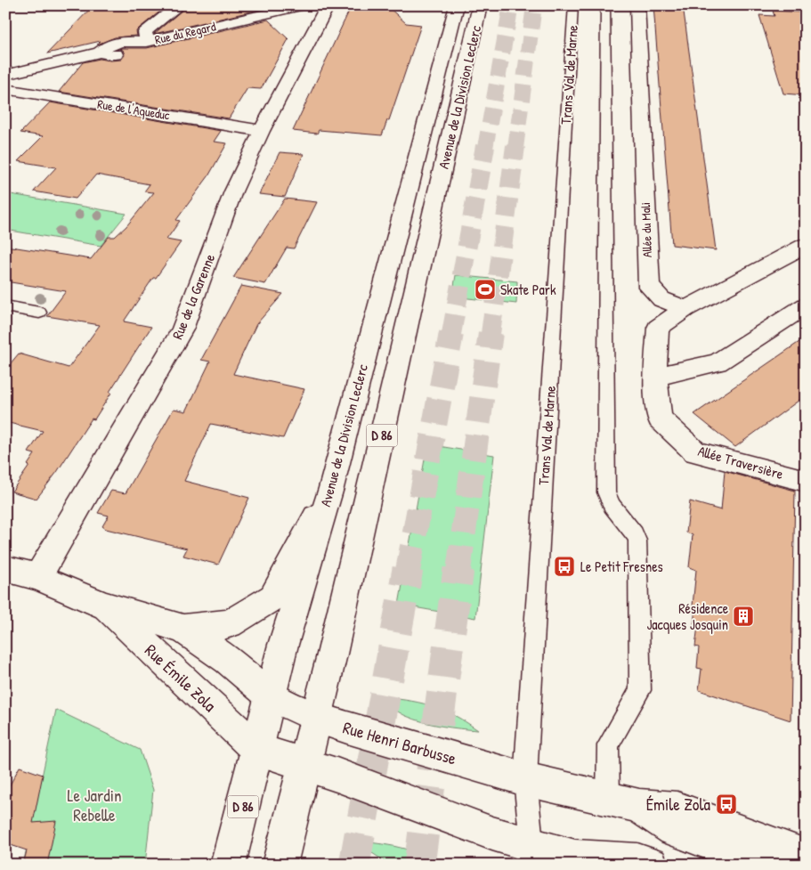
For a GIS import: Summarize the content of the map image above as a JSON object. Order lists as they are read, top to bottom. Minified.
{"streets":{"street":["Rue du Regard","Avenue de la Division Leclerc","Rue de l'Aqueduc","Allée du Mali","Rue de la Garenne","D 86","Allée Traversière","Rue Émile Zola","Rue Henri Barbusse"],"lane":["Trans Val de Marne"]},"crossings":[["Trans Val de Marne","Rue Henri Barbusse"],["Avenue de la Division Leclerc","Rue Émile Zola"],["Avenue de la Division Leclerc","Rue Henri Barbusse"],["Rue de l'Aqueduc","Rue de la Garenne"],["Rue de la Garenne","Rue Émile Zola"],["Rue Émile Zola","Rue Henri Barbusse"]],"parks":["Le Jardin Rebelle"],"places":{"sports":["Skate Park"],"bus stop":["Le Petit Fresnes","Émile Zola"],"building":["Résidence Jacques Josquin"]}}
